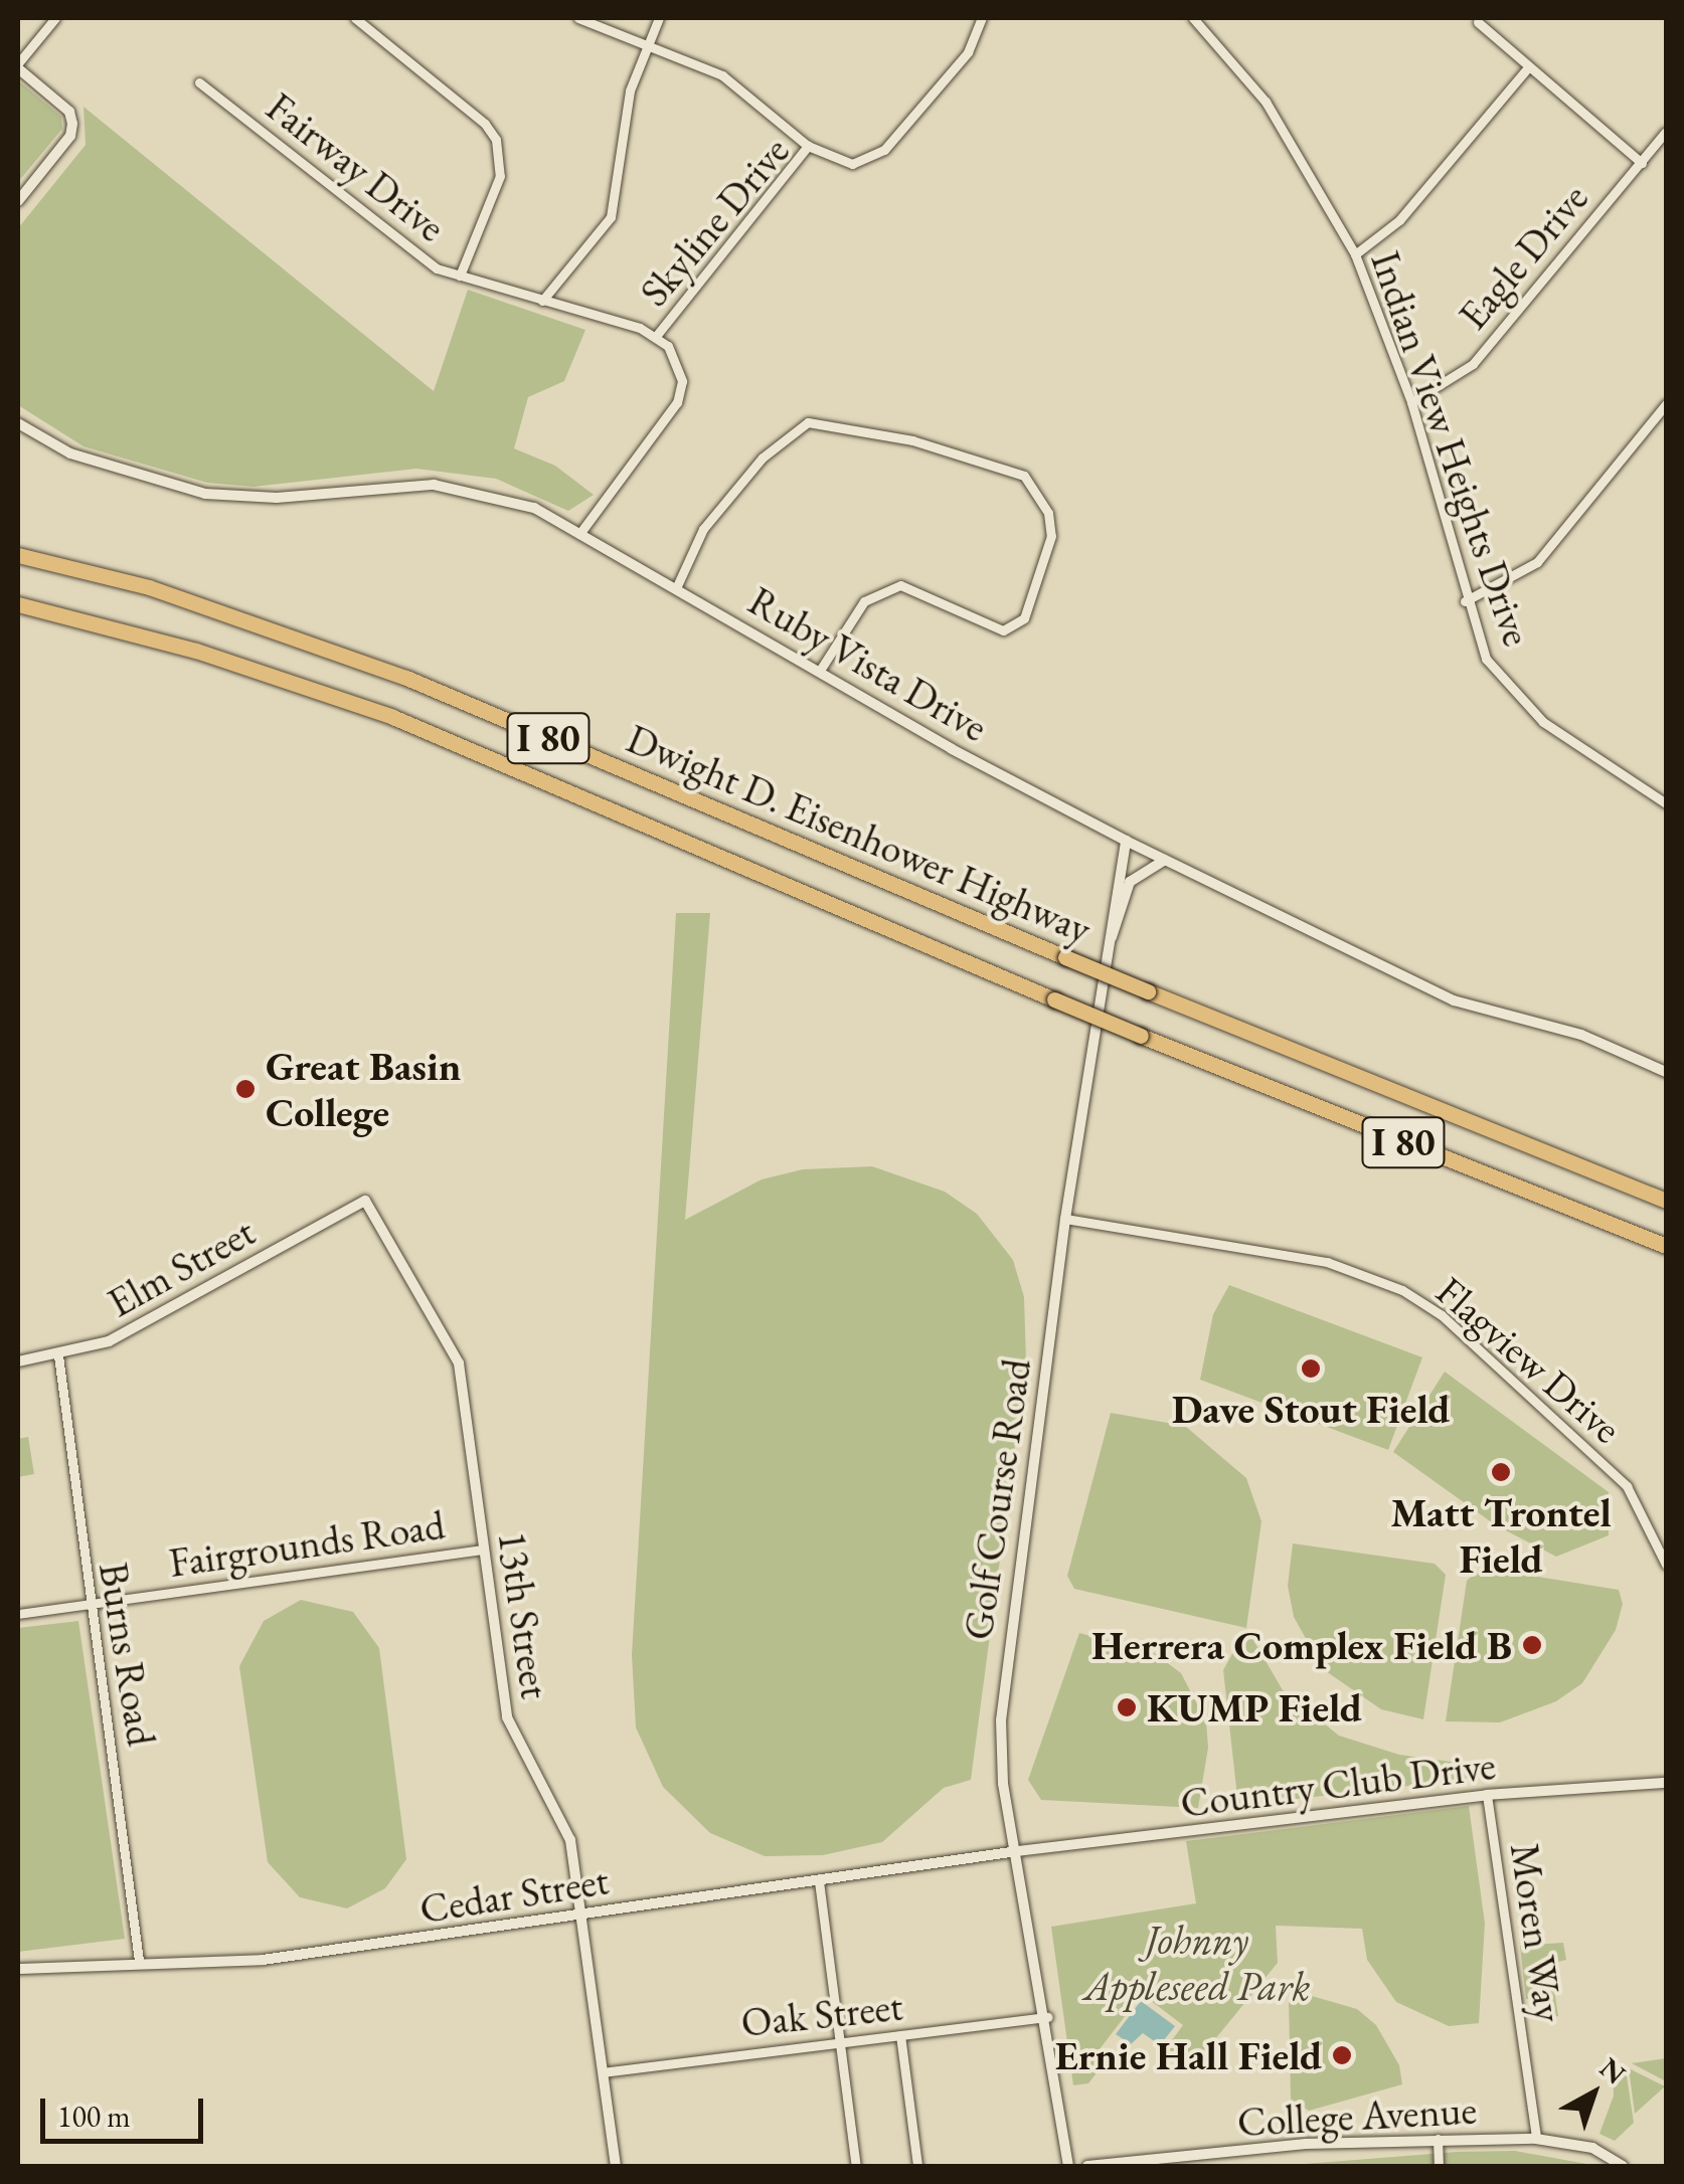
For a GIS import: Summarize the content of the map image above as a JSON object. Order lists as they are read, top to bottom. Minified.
{"streets":{"highway":["I 80","Dwight D. Eisenhower Highway"],"street":["Fairway Drive","Skyline Drive","Eagle Drive","Indian View Heights Drive","Ruby Vista Drive","Elm Street","Flagview Drive","Golf Course Road","Fairgrounds Road","13th Street","Burns Road","Country Club Drive","Cedar Street","Moren Way","Oak Street","College Avenue"]},"crossings":[["Fairway Drive","Skyline Drive"],["Skyline Drive","Ruby Vista Drive"],["Eagle Drive","Indian View Heights Drive"],["Ruby Vista Drive","Golf Course Road"],["Elm Street","13th Street"],["Elm Street","Burns Road"],["Flagview Drive","Golf Course Road"],["Golf Course Road","Country Club Drive"],["Golf Course Road","Cedar Street"],["Golf Course Road","Oak Street"],["Fairgrounds Road","13th Street"],["Fairgrounds Road","Burns Road"],["13th Street","Cedar Street"],["13th Street","Oak Street"],["Burns Road","Cedar Street"],["Country Club Drive","Cedar Street"],["Country Club Drive","Moren Way"],["Moren Way","College Avenue"]],"parks":["Johnny Appleseed Park"],"places":["Great Basin College","Dave Stout Field","Matt Trontel Field","Herrera Complex Field B","KUMP Field","Ernie Hall Field"],"scale_bar":"100 m","north":"top right"}
